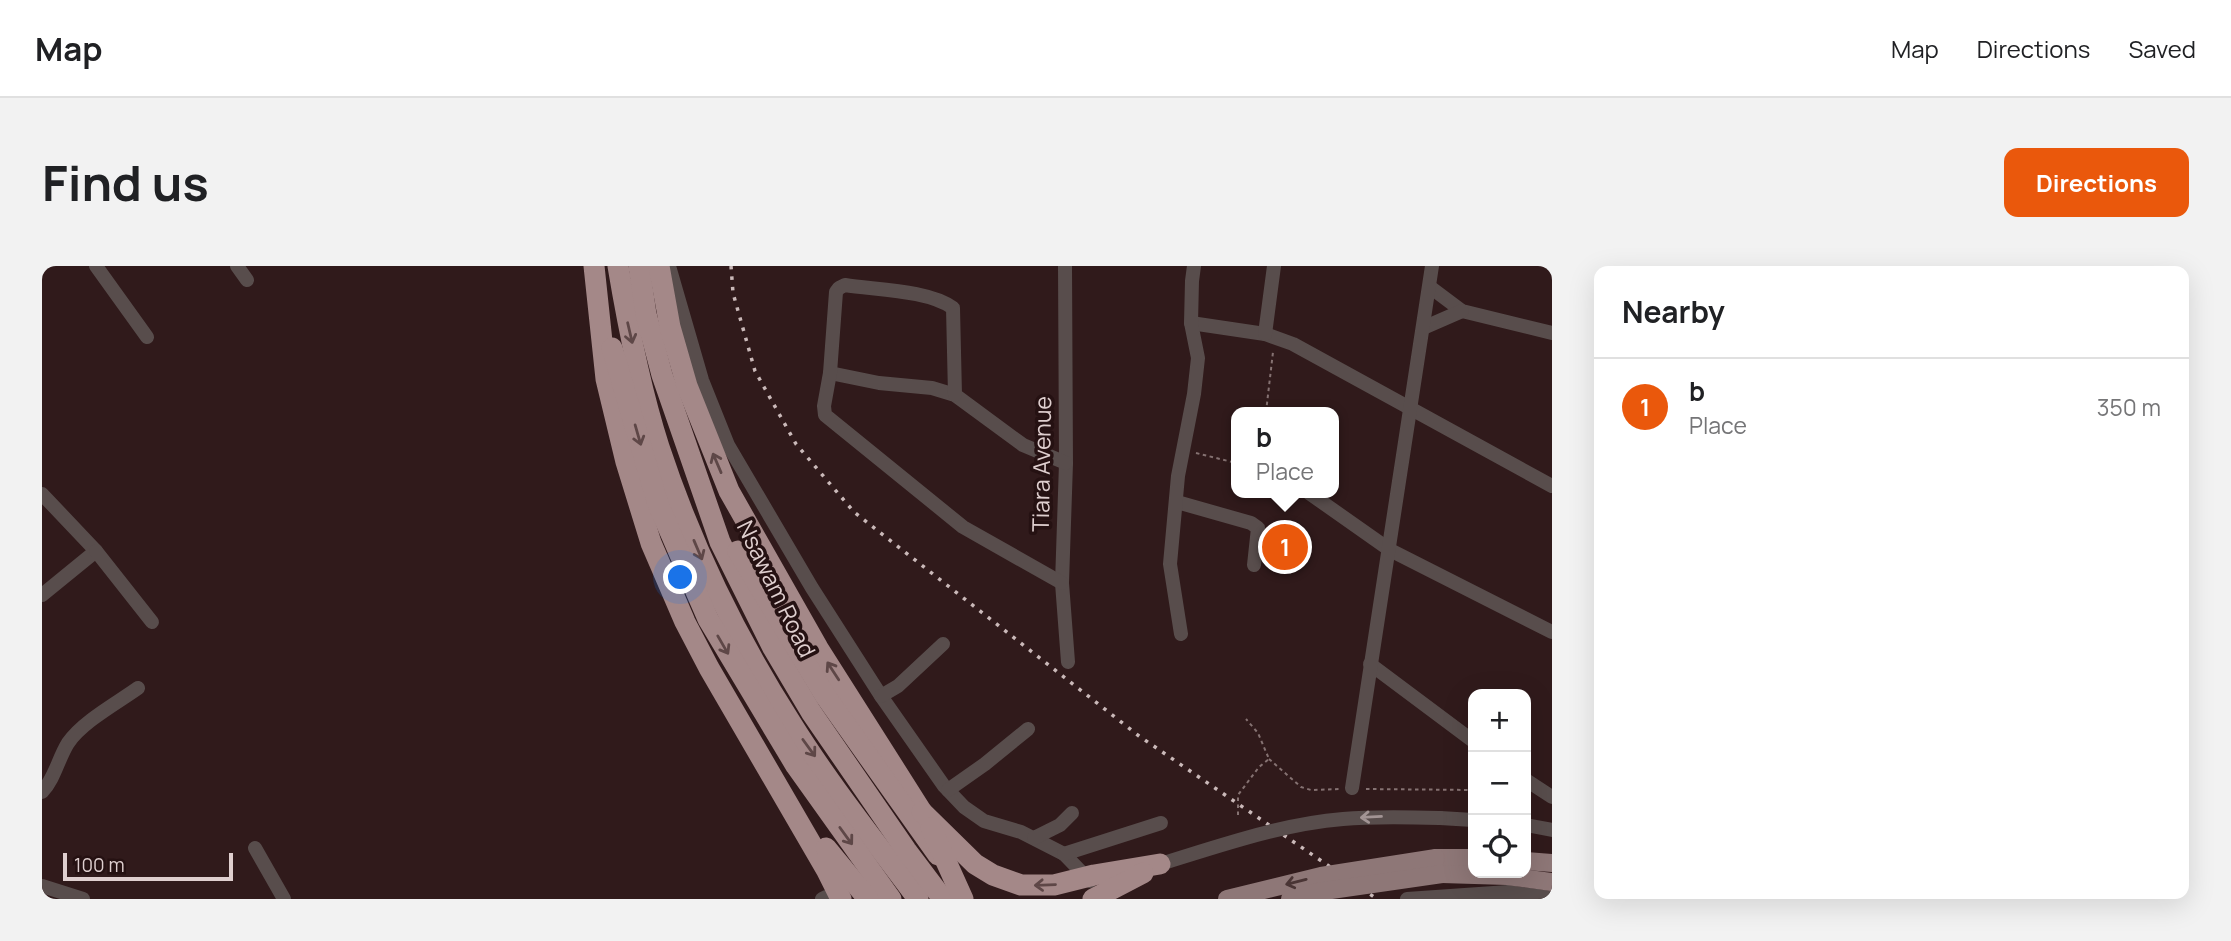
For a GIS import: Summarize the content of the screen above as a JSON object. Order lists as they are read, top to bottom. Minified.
{"streets":{"highway":["Nsawam Road"],"street":["Tiara Avenue"]},"scale_bar":"100 m","page":{"header":"Map","nav":["Map","Directions","Saved"],"buttons":"Directions","title":"Find us","heading":"Nearby","list":[{"mark":"1","name":"b","note":"Place","value":"350 m"}],"popup":["b","Place"],"pins":"1","map_buttons":["+","−"],"scale":"100 m"}}
